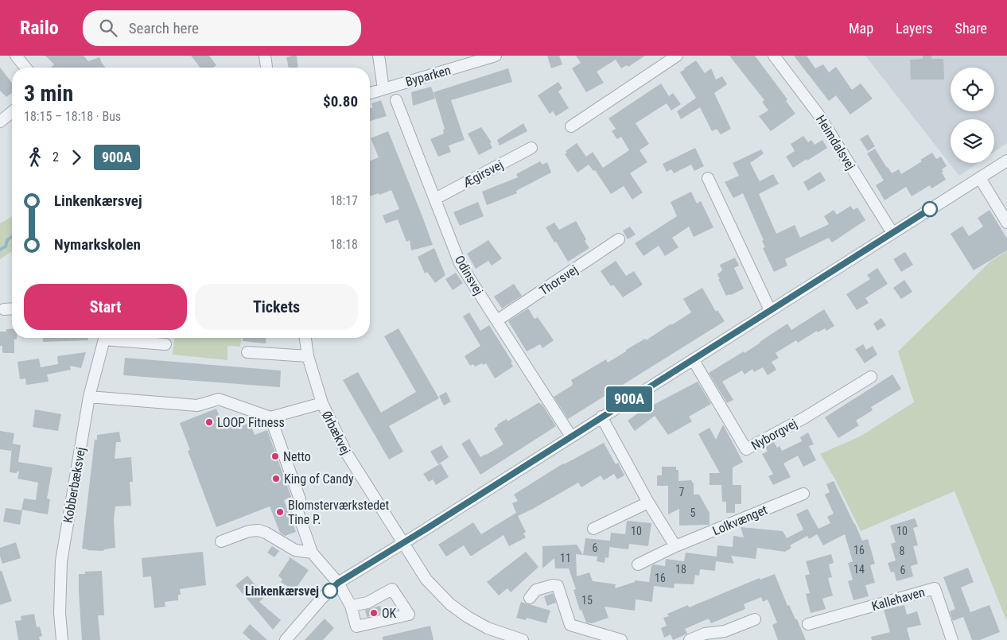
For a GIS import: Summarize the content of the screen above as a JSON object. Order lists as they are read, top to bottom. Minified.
{"streets":{"street":["Byparken","Heimdalsvej","Ægirsvej","Odinsvej","Thorsvej","Ørbækvej","Nyborgvej","Kobberbæksvej","Lolkvænget","Kallehaven"]},"crossings":[["Ægirsvej","Odinsvej"],["Odinsvej","Thorsvej"]],"places":["LOOP Fitness","Netto","King of Candy","Blomsterværkstedet Tine P.","Linkenkærsvej","OK"],"lines":["bus line 900A"],"house_numbers":["7","5","10","10","6","16","8","11","18","14","6","16","15"],"page":{"header":"Railo","search":"Search here","nav":["Map","Layers","Share"],"on_map":"900A","heading":["3 min","18:15 – 18:18 · Bus","$0.80"],"legs":["2","900A"],"list":[{"name":"Linkenkærsvej","value":"18:17"},{"name":"Nymarkskolen","value":"18:18"}],"buttons":["Start","Tickets"]}}
